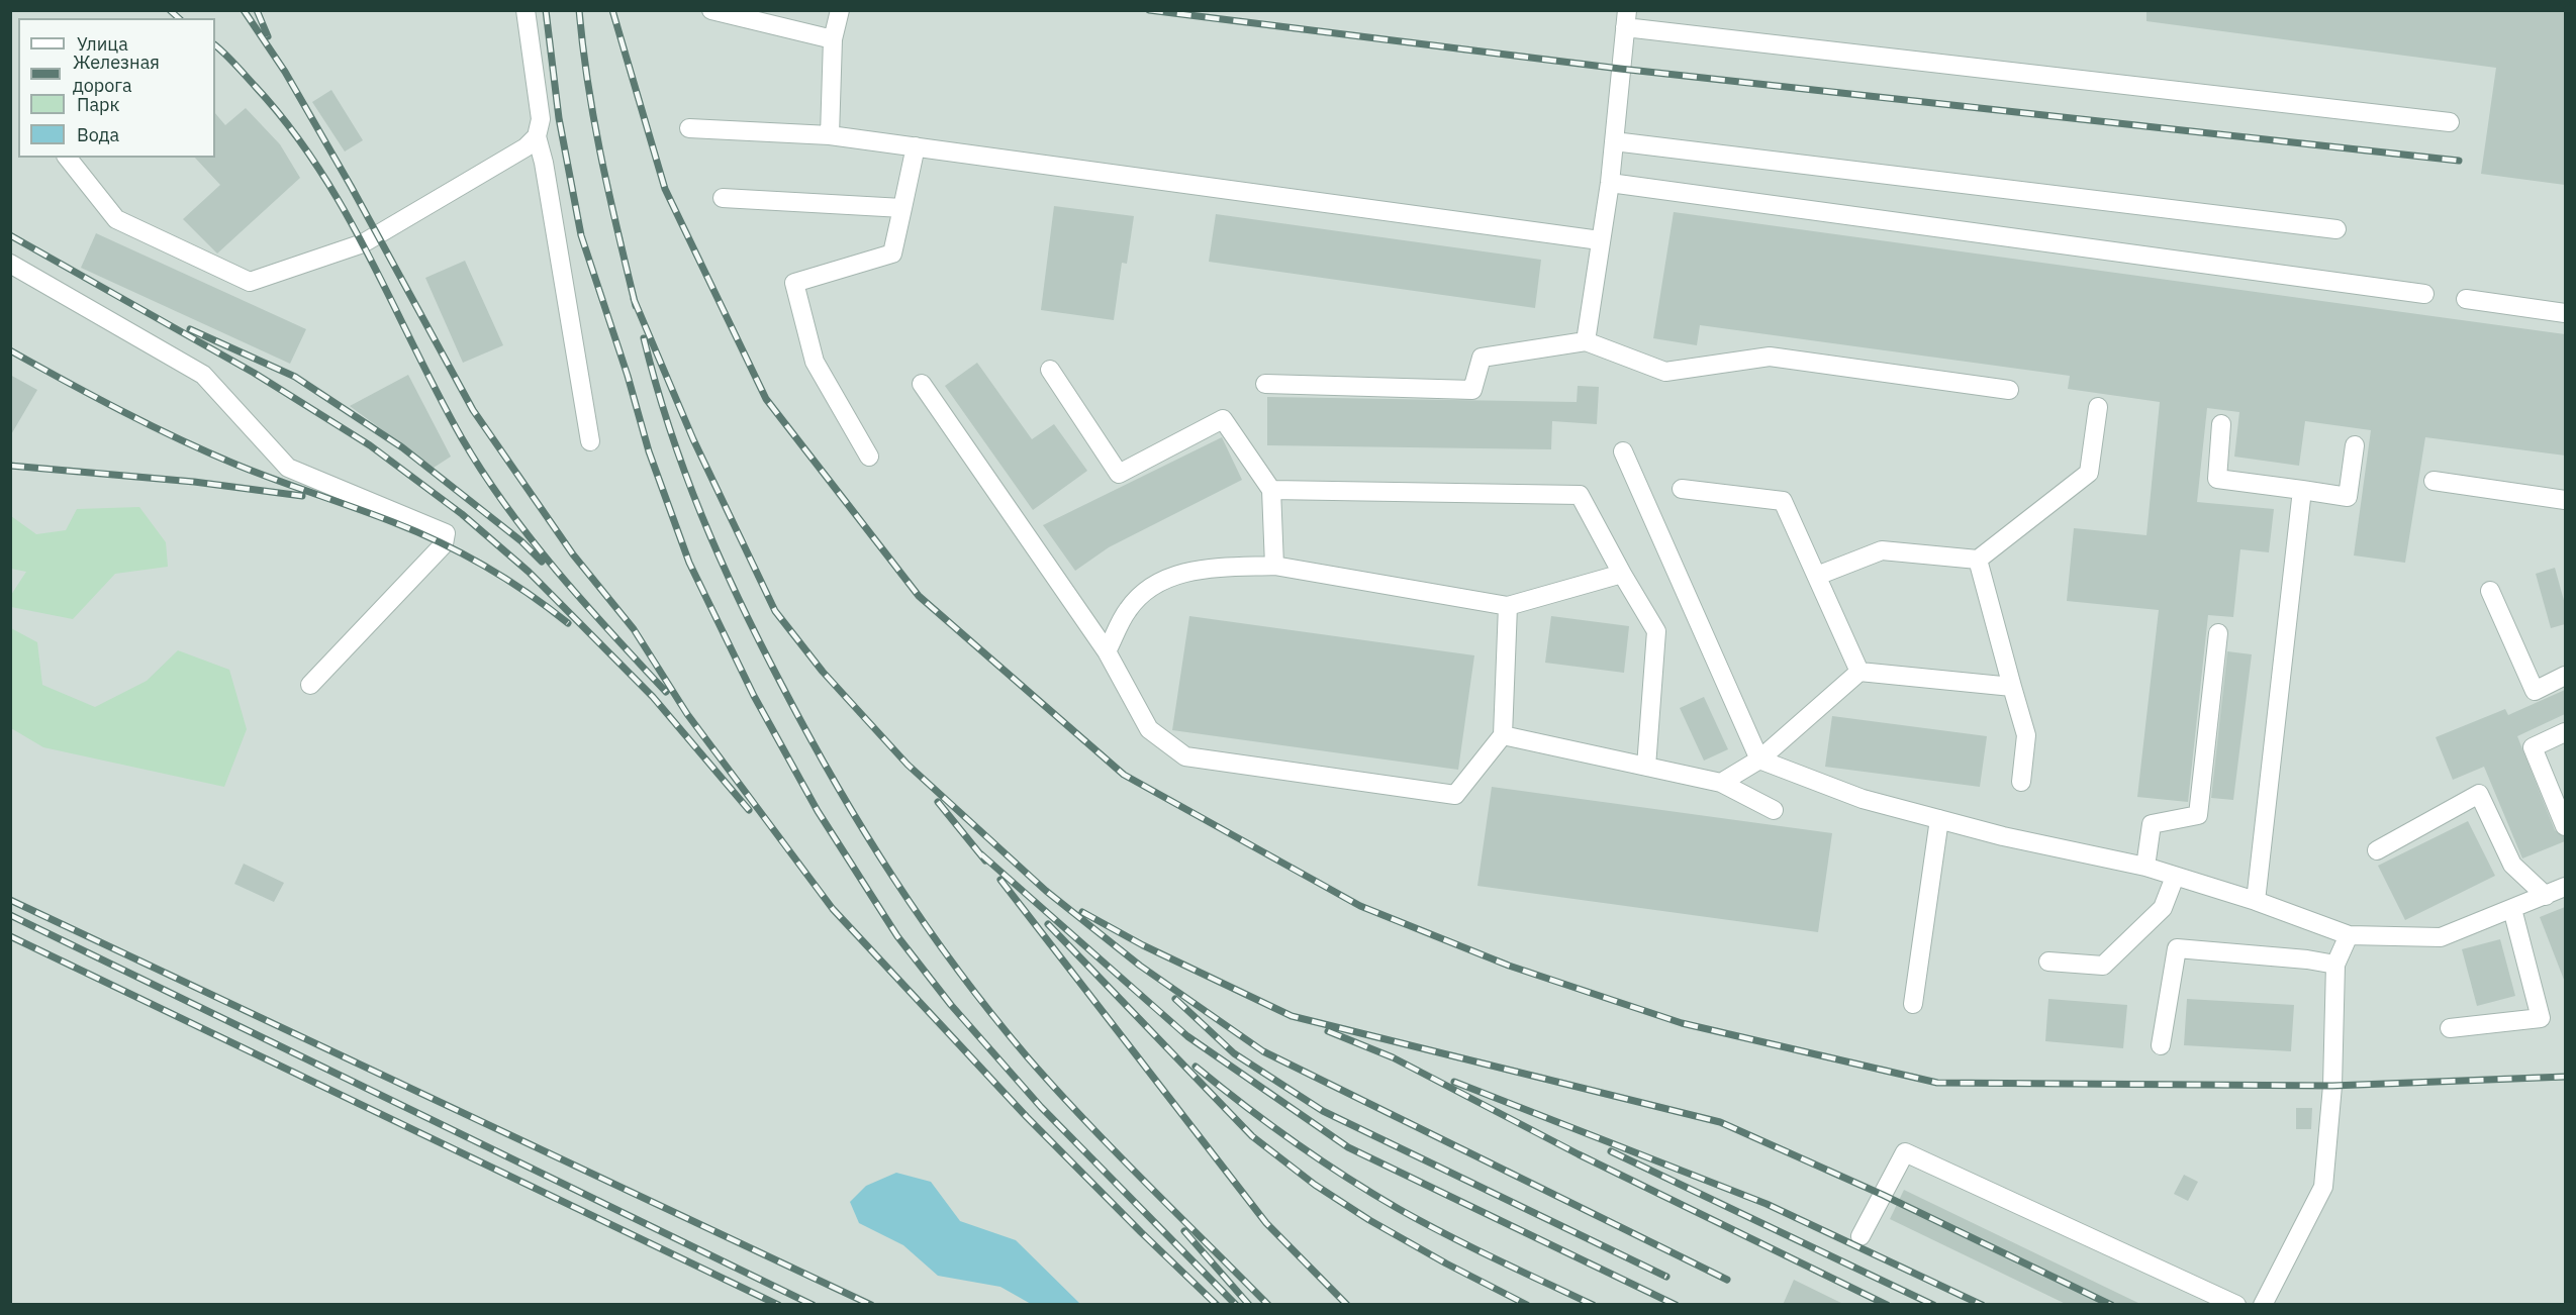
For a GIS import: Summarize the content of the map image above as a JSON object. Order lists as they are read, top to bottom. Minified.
{"legend":["Улица","Железная дорога","Парк","Вода"]}
